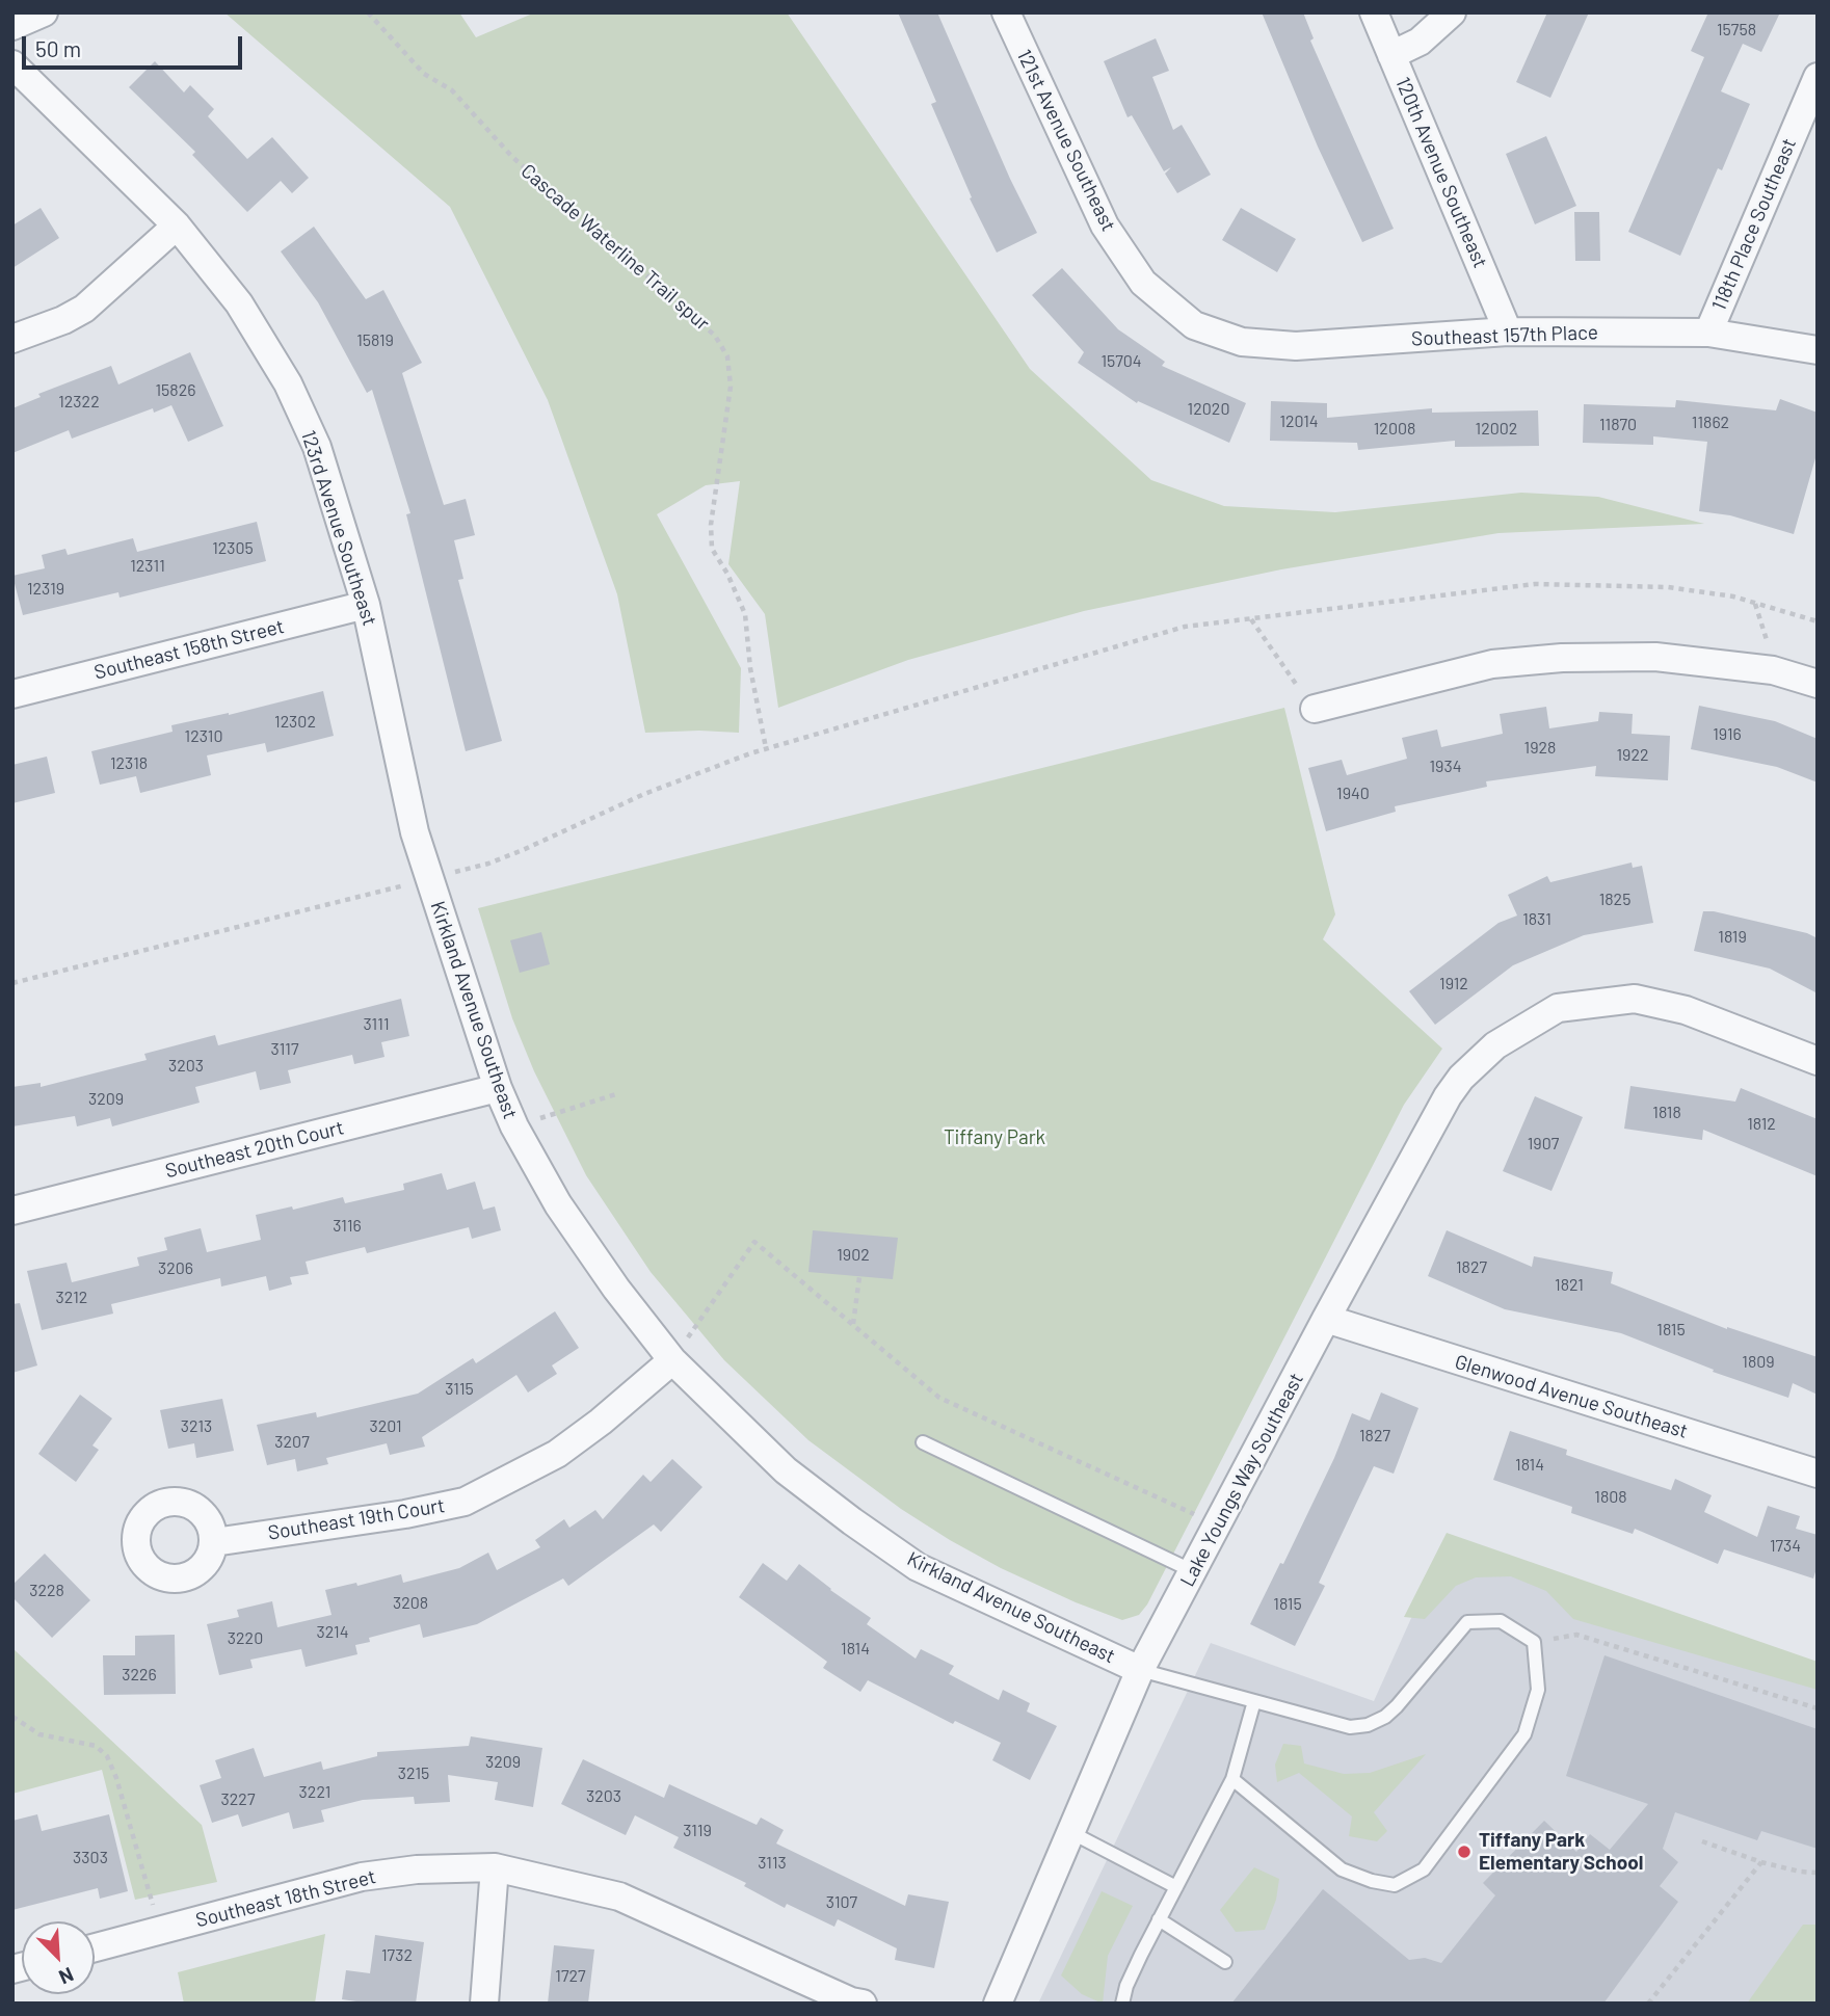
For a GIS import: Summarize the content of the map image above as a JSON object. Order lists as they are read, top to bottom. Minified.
{"streets":{"street":["121st Avenue Southeast","120th Avenue Southeast","118th Place Southeast","Southeast 157th Place","123rd Avenue Southeast","Southeast 158th Street","Kirkland Avenue Southeast","Southeast 20th Court","Glenwood Avenue Southeast","Lake Youngs Way Southeast","Southeast 19th Court","Southeast 18th Street"],"path":["Cascade Waterline Trail spur"]},"crossings":[["121st Avenue Southeast","Southeast 157th Place"],["120th Avenue Southeast","Southeast 157th Place"],["118th Place Southeast","Southeast 157th Place"],["123rd Avenue Southeast","Southeast 158th Street"],["123rd Avenue Southeast","Kirkland Avenue Southeast"],["Kirkland Avenue Southeast","Southeast 20th Court"],["Kirkland Avenue Southeast","Lake Youngs Way Southeast"],["Kirkland Avenue Southeast","Southeast 19th Court"],["Glenwood Avenue Southeast","Lake Youngs Way Southeast"]],"parks":["Tiffany Park"],"places":["Tiffany Park Elementary School"],"house_numbers":["15758","15819","15704","15826","12322","12020","12014","11862","11870","12008","12002","12305","12311","12319","12302","1916","12310","1928","1922","12318","1934","1940","1825","1831","1819","1912","3111","3117","3203","3209","1818","1812","1907","3116","1902","1827","3206","1821","3212","1815","1809","3115","3213","3201","1827","3207","1814","1808","1734","3228","3208","1815","3214","3220","1814","3226","3209","3215","3221","3203","3227","3119","3303","3113","3107","1732","1727"],"scale_bar":"50 m","north":"bottom right"}
